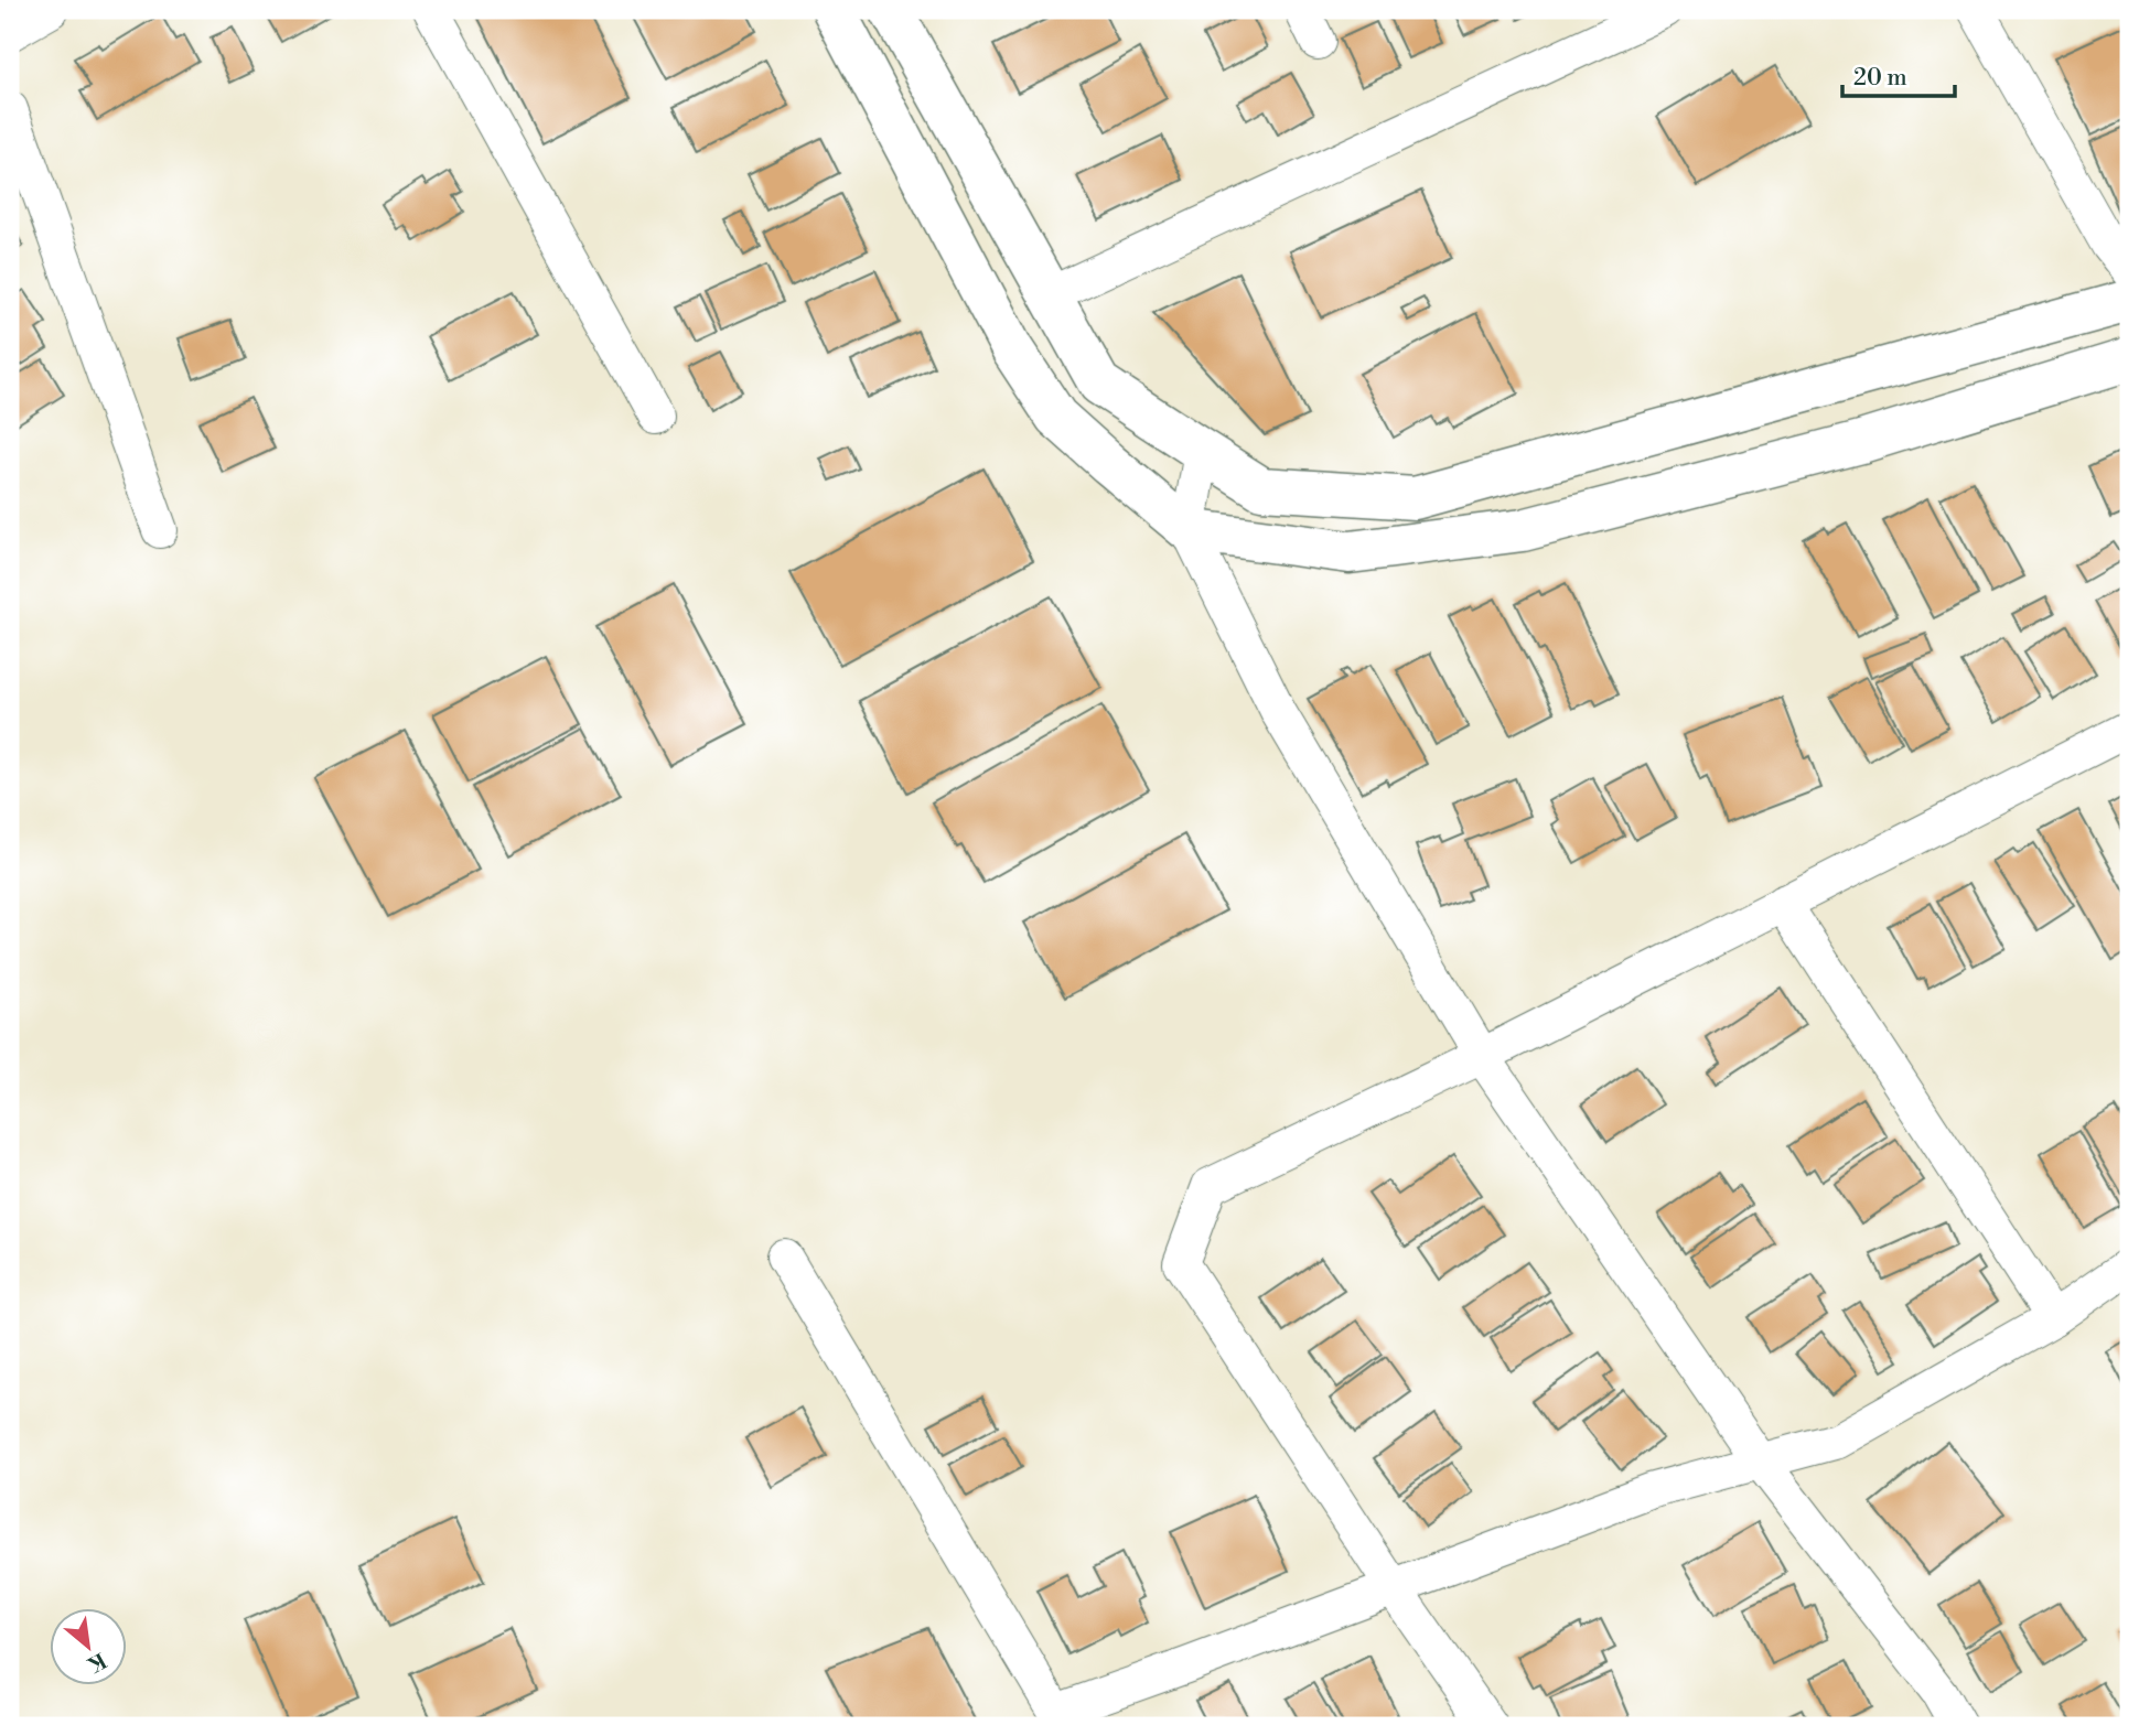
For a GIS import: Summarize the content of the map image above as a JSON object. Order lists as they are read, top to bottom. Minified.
{"scale_bar":"20 m","north":"bottom right"}
